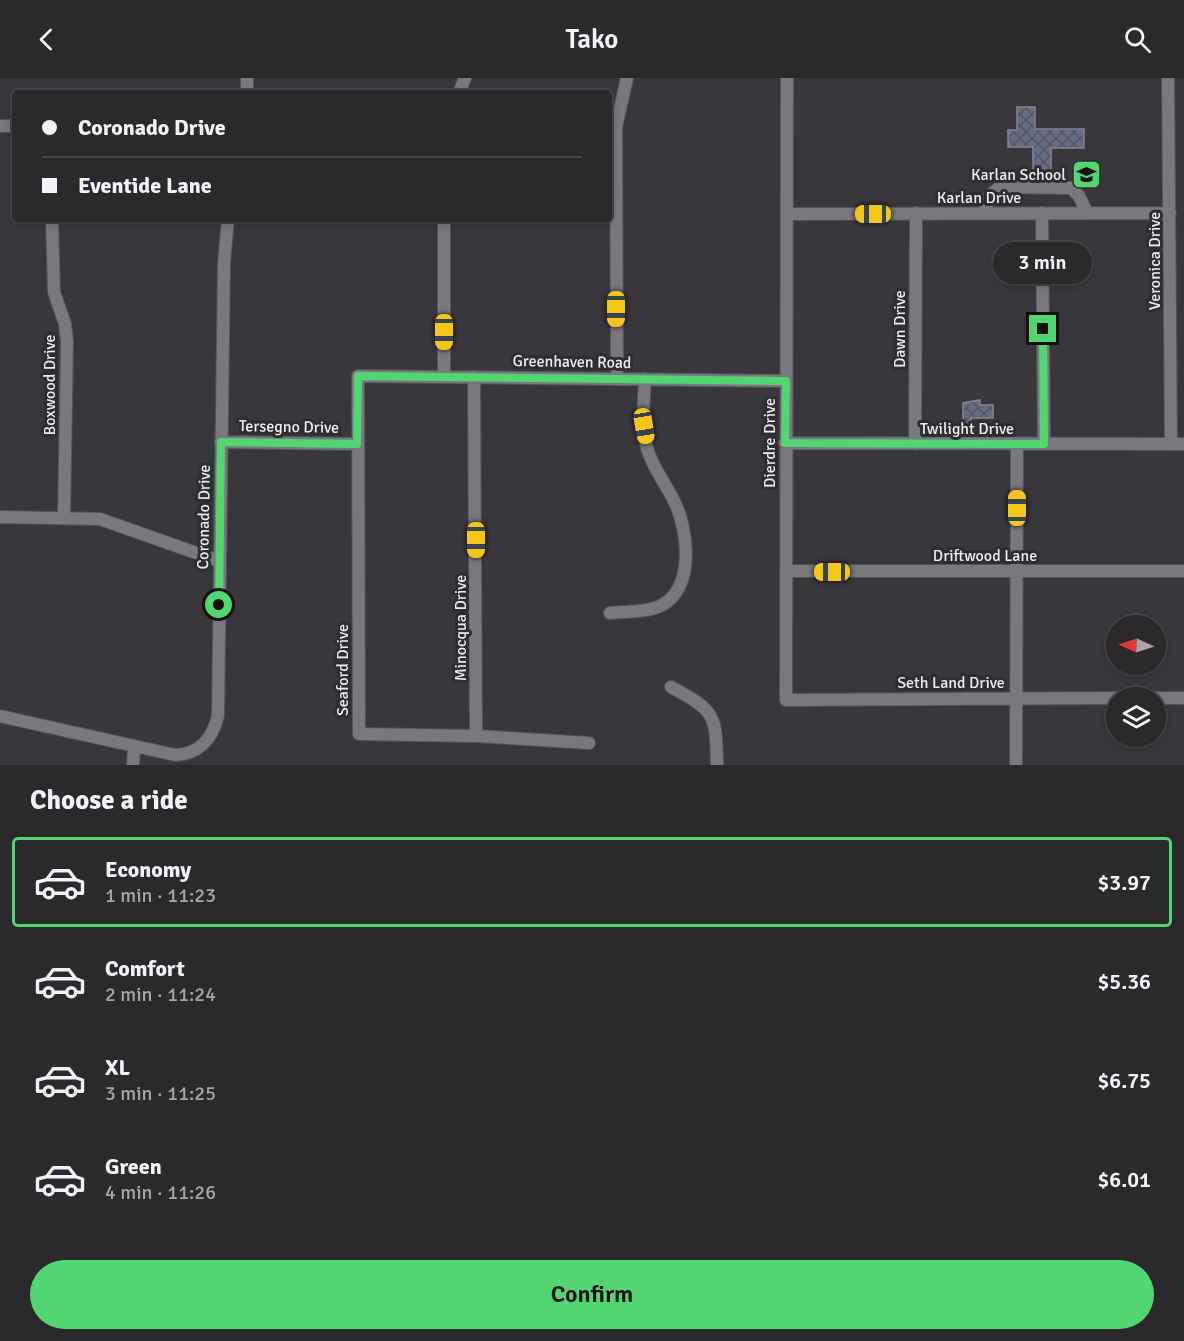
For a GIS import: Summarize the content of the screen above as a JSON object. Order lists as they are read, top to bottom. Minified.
{"streets":{"street":["Karlan Drive","Veronica Drive","Dawn Drive","Greenhaven Road","Boxwood Drive","Tersegno Drive","Twilight Drive","Dierdre Drive","Coronado Drive","Driftwood Lane","Minocqua Drive","Seaford Drive","Seth Land Drive"]},"crossings":[["Karlan Drive","Veronica Drive"],["Karlan Drive","Dawn Drive"],["Karlan Drive","Dierdre Drive"],["Veronica Drive","Twilight Drive"],["Dawn Drive","Twilight Drive"],["Greenhaven Road","Dierdre Drive"],["Greenhaven Road","Minocqua Drive"],["Greenhaven Road","Seaford Drive"],["Tersegno Drive","Coronado Drive"],["Tersegno Drive","Seaford Drive"],["Twilight Drive","Dierdre Drive"],["Dierdre Drive","Driftwood Lane"],["Dierdre Drive","Seth Land Drive"],["Minocqua Drive","Seaford Drive"]],"places":{"school or university":["Karlan School"]},"north":"left","page":{"header":"Tako","banner":["Coronado Drive","Eventide Lane"],"bubble":"3 min","heading":"Choose a ride","list":[{"name":"Economy","note":"1 min · 11:23","value":"$3.97"},{"name":"Comfort","note":"2 min · 11:24","value":"$5.36"},{"name":"XL","note":"3 min · 11:25","value":"$6.75"},{"name":"Green","note":"4 min · 11:26","value":"$6.01"}],"buttons":"Confirm"}}
